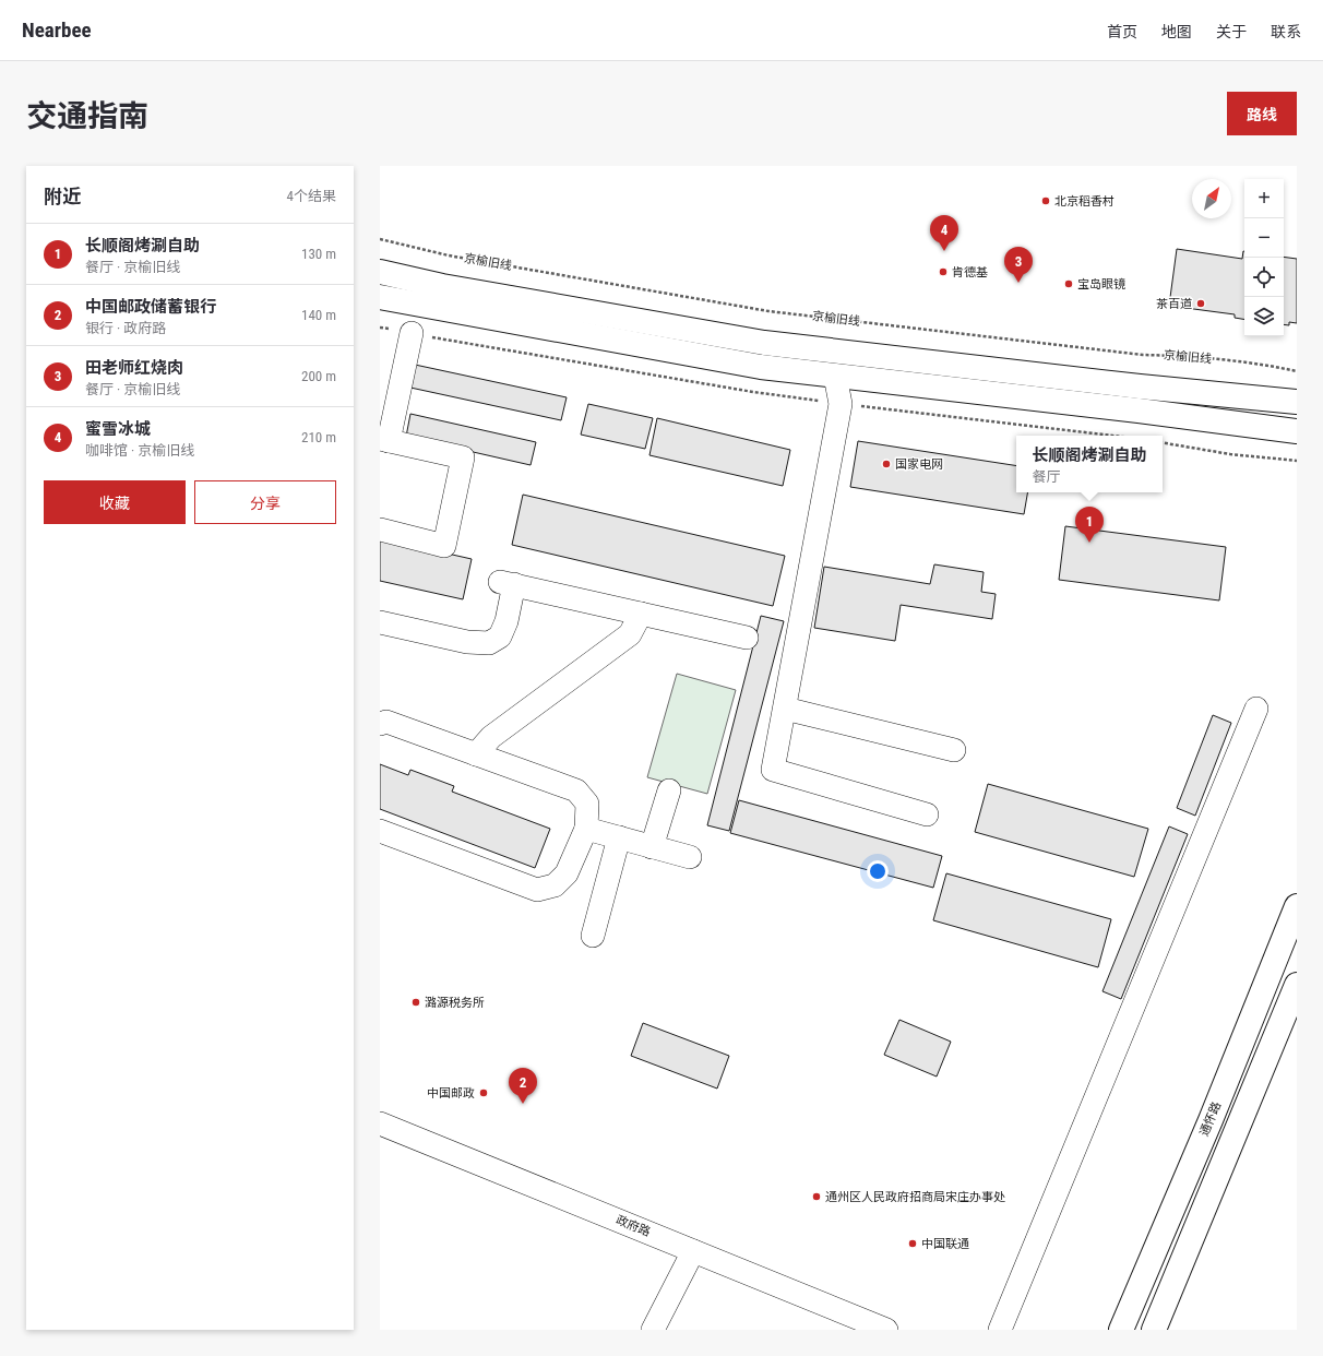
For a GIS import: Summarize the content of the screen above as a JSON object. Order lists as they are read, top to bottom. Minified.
{"streets":{"main road":["通怀路"],"street":["政府路"],"path":["京榆旧线"]},"places":["北京稻香村","肯德基","宝岛眼镜","茶百道","国家电网","潞源税务所","中国邮政","通州区人民政府招商局宋庄办事处","中国联通"],"north":"top right","page":{"header":"Nearbee","nav":["首页","地图","关于","联系"],"title":"交通指南","buttons":["路线",["收藏","分享"]],"heading":["附近","4个结果"],"map_buttons":["+","−"],"pins":["4","3","1","2"],"list":[{"mark":"1","name":"长顺阁烤涮自助","note":"餐厅 · 京榆旧线","value":"130 m"},{"mark":"2","name":"中国邮政储蓄银行","note":"银行 · 政府路","value":"140 m"},{"mark":"3","name":"田老师红烧肉","note":"餐厅 · 京榆旧线","value":"200 m"},{"mark":"4","name":"蜜雪冰城","note":"咖啡馆 · 京榆旧线","value":"210 m"}],"popup":["长顺阁烤涮自助","餐厅"]}}
